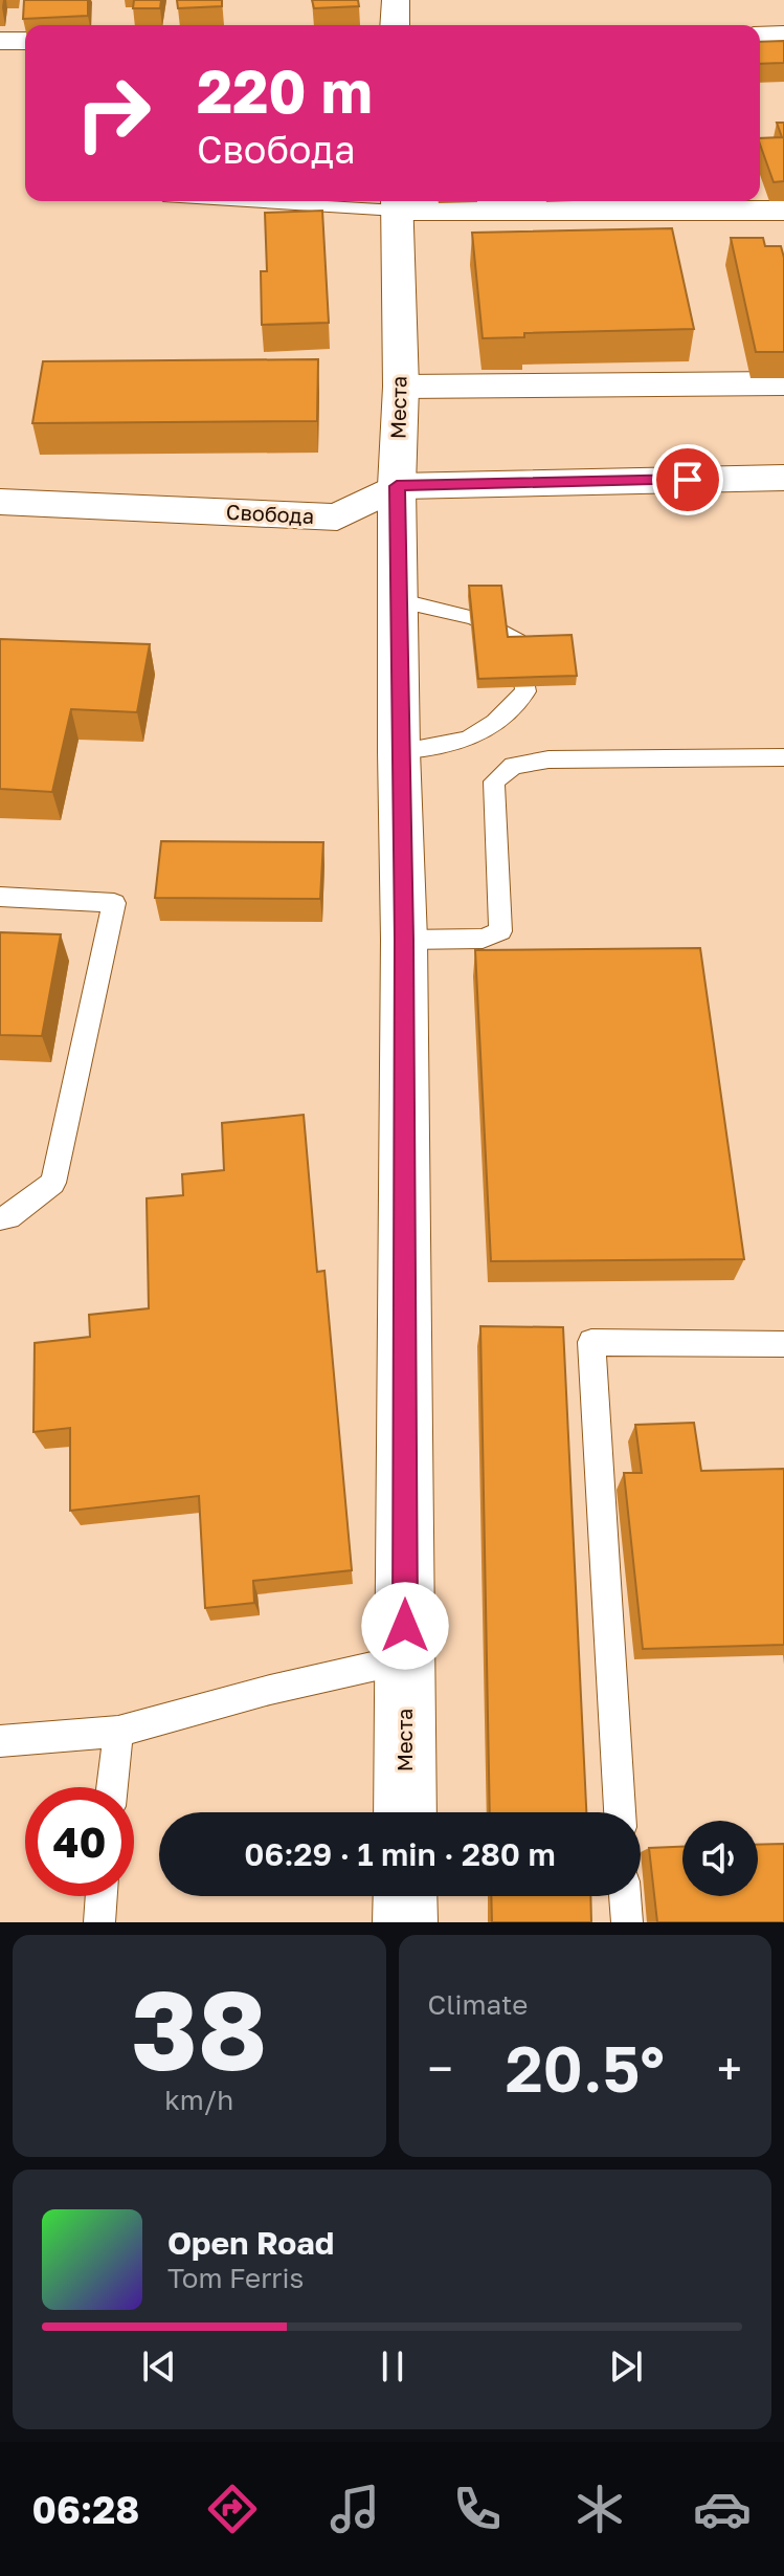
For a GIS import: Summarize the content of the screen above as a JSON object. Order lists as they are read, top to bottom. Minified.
{"streets":{"street":["Места","Свобода"]},"crossings":[["Места","Свобода"]],"page":{"turn":["220 m","Свобода"],"limit":"40","trip":"06:29 · 1 min · 280 m","tile":[["38","km/h"],"Climate"],"heat":["−","20.5°","+"],"song":["Open Road","Tom Ferris"],"tabs":"06:28"}}
